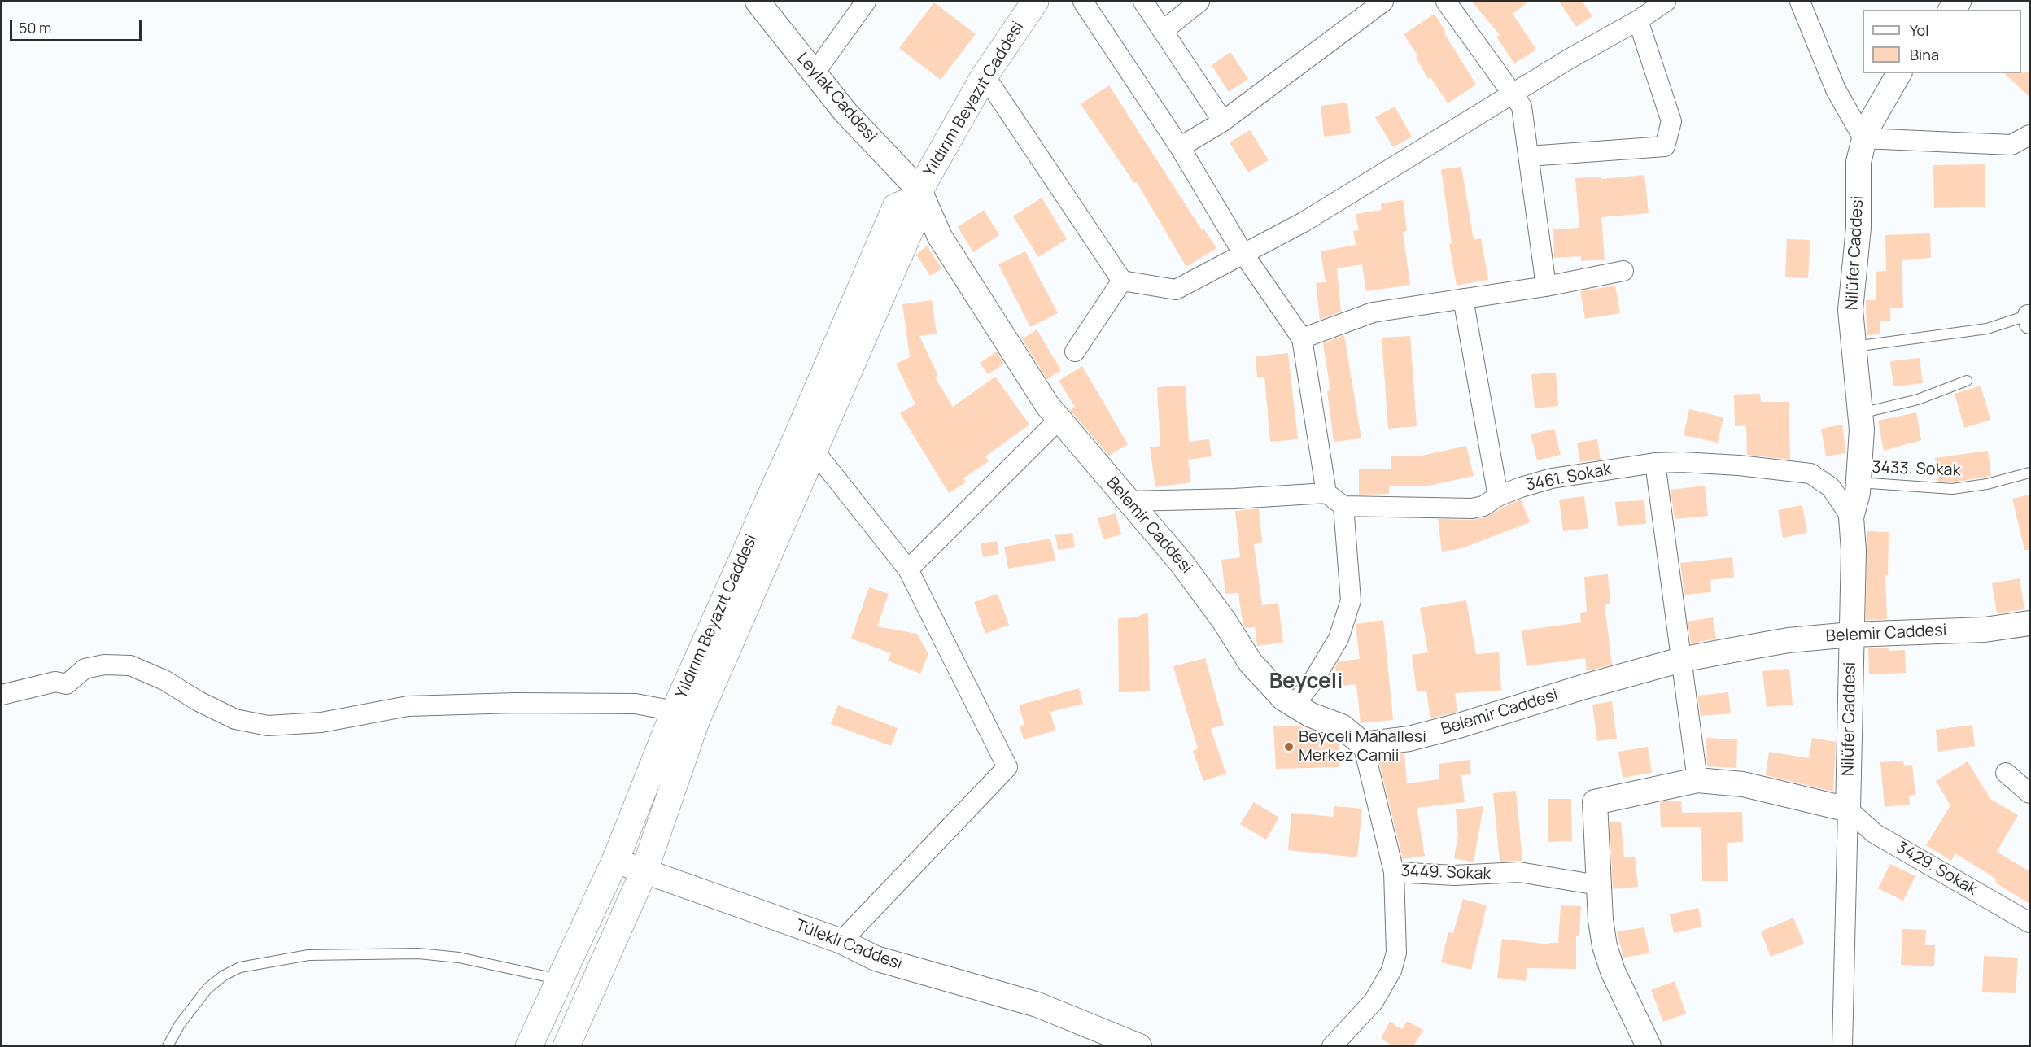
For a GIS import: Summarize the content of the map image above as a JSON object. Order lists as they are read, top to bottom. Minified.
{"streets":{"main road":["Yıldırım Beyazıt Caddesi"],"street":["Leylak Caddesi","Nilüfer Caddesi","3461. Sokak","Belemir Caddesi","3429. Sokak","3449. Sokak","Tülekli Caddesi"],"lane":["3433. Sokak"]},"crossings":[["Leylak Caddesi","Yıldırım Beyazıt Caddesi"],["Leylak Caddesi","Belemir Caddesi"],["Yıldırım Beyazıt Caddesi","Belemir Caddesi"],["Yıldırım Beyazıt Caddesi","Tülekli Caddesi"],["Nilüfer Caddesi","3433. Sokak"],["Nilüfer Caddesi","3461. Sokak"],["Nilüfer Caddesi","Belemir Caddesi"],["Nilüfer Caddesi","3429. Sokak"],["Belemir Caddesi","3449. Sokak"]],"districts":["Beyceli"],"places":["Beyceli Mahallesi Merkez Camii"],"legend":["Yol","Bina"],"scale_bar":"50 m"}
